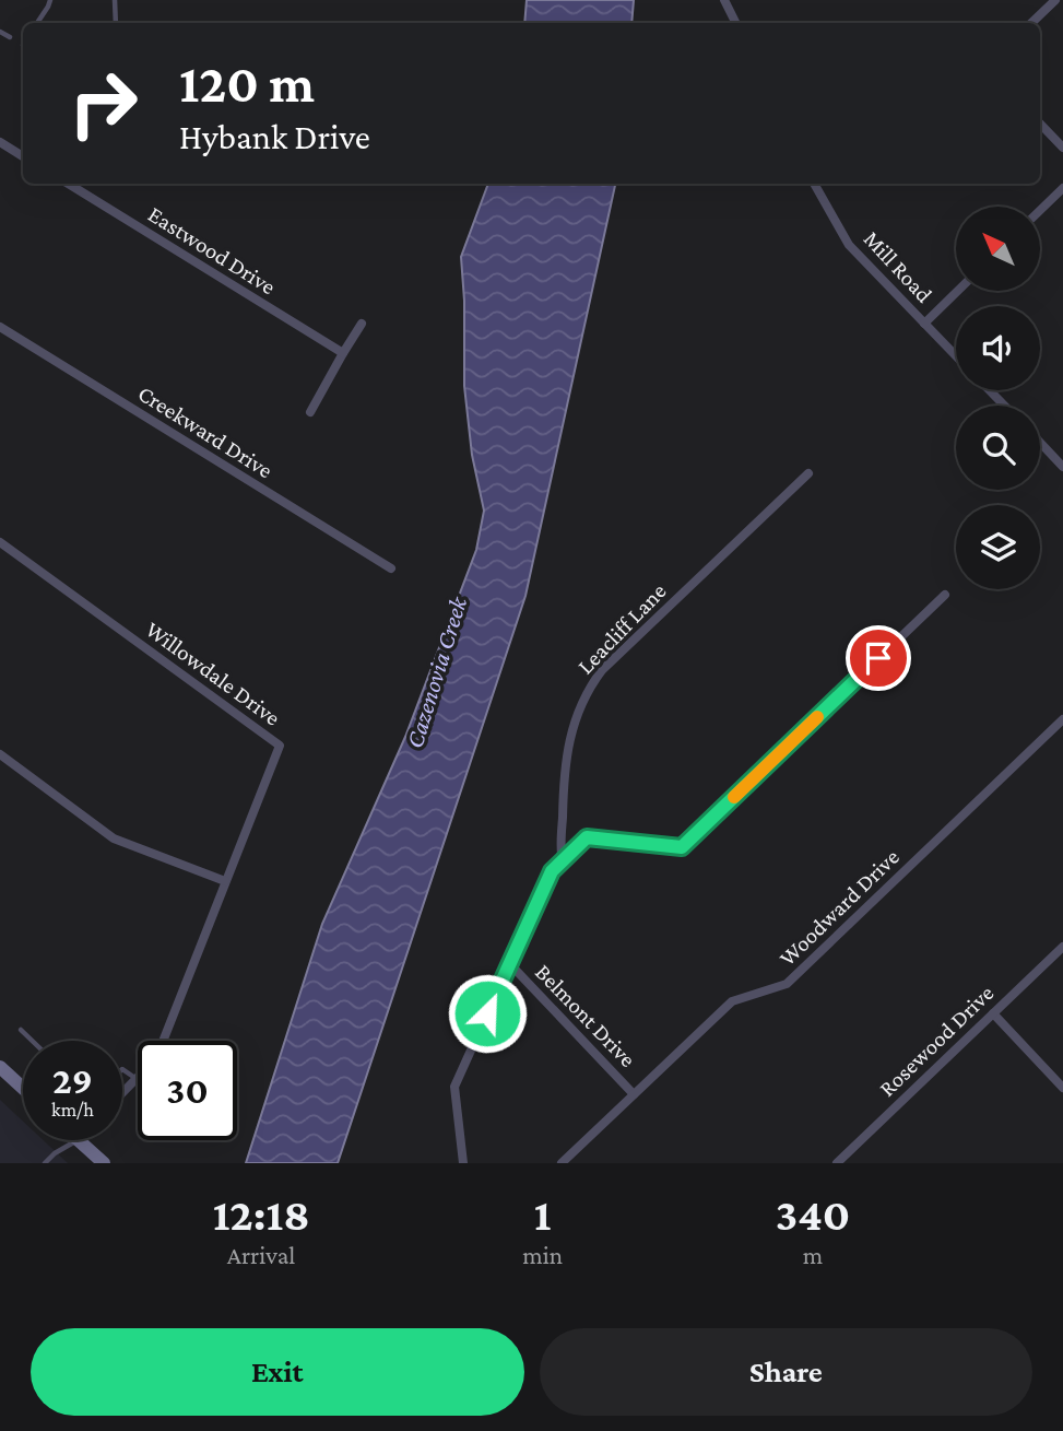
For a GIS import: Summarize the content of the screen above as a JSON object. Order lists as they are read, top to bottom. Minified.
{"streets":{"street":["Eastwood Drive","Mill Road","Creekward Drive","Leacliff Lane","Willowdale Drive","Woodward Drive","Belmont Drive","Rosewood Drive"]},"crossings":[["Woodward Drive","Belmont Drive"]],"water":["Cazenovia Creek"],"north":"top left","page":{"turn":["120 m","Hybank Drive"],"speed":"29 km/h","limit":"30","eta":["12:18","Arrival","1","min","340","m"],"buttons":["Exit","Share"]}}
